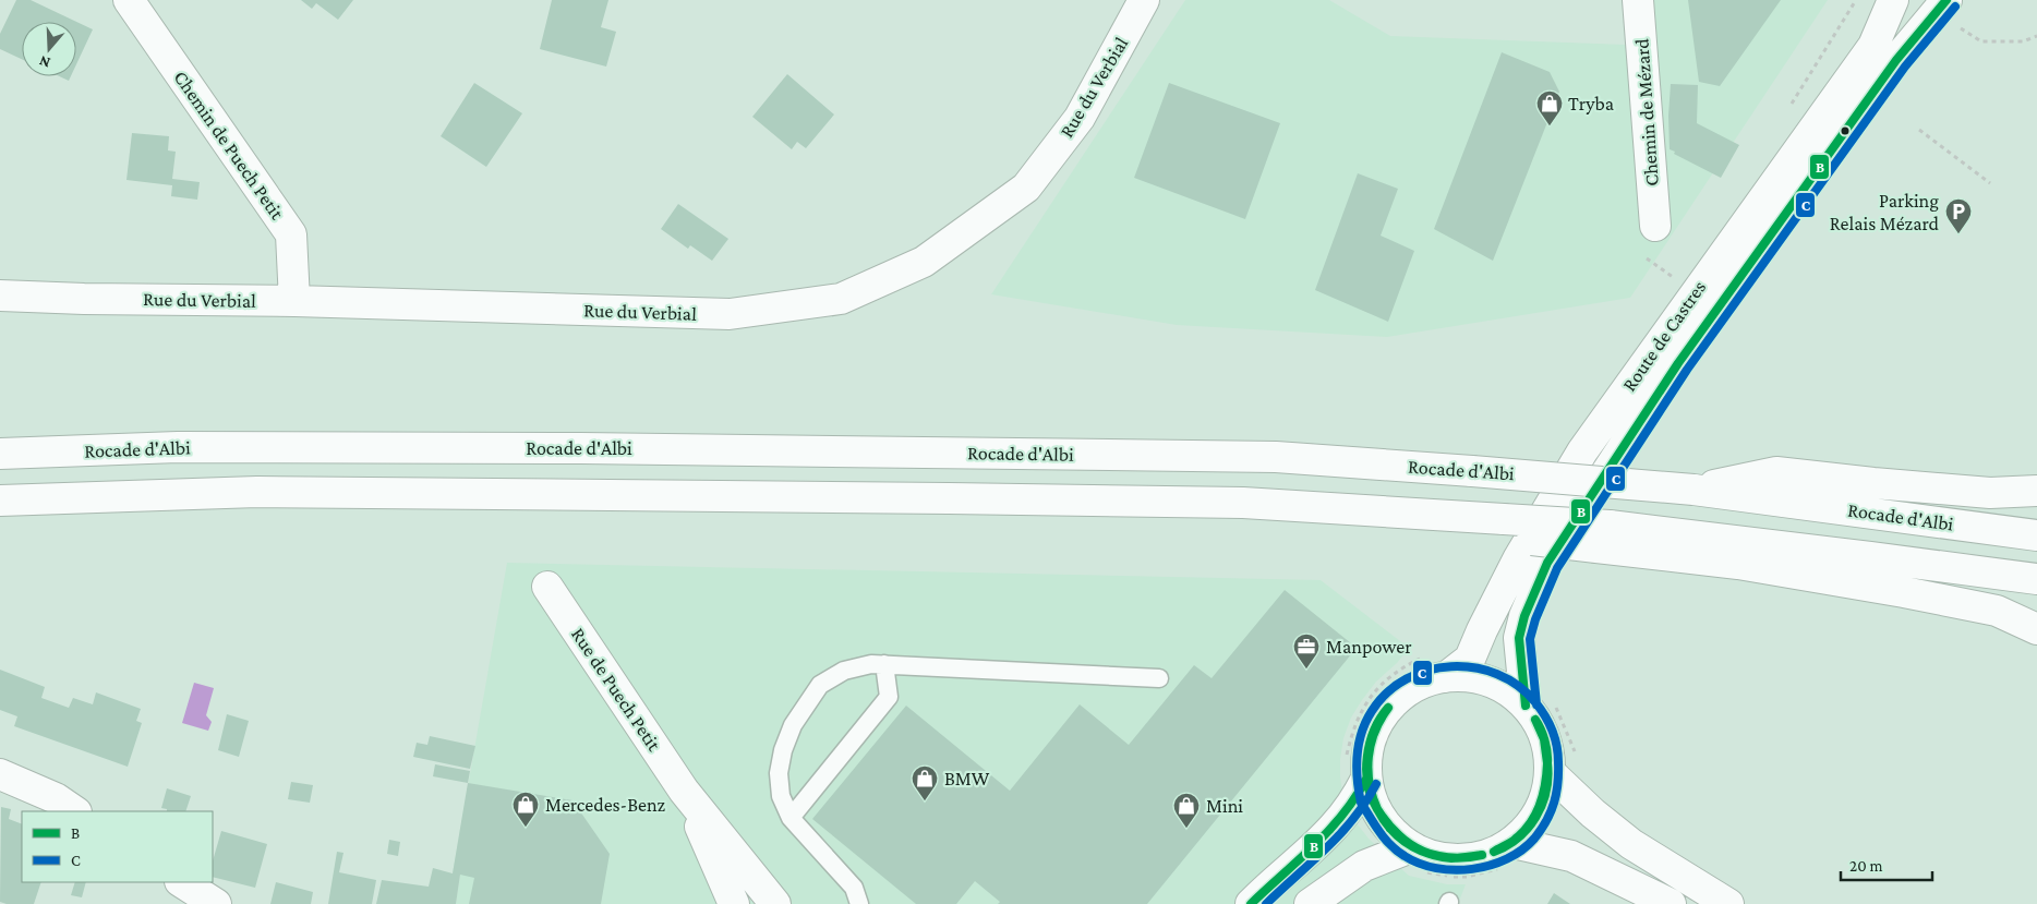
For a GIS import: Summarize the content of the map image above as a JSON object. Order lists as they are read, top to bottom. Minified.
{"streets":{"main road":["Rue du Verbial","Chemin de Mézard","Chemin de Puech Petit","Route de Castres","Rocade d'Albi","Rue de Puech Petit"]},"crossings":[["Rue du Verbial","Chemin de Puech Petit"]],"places":{"shop":["Tryba","BMW","Mercedes-Benz","Mini"],"parking":["Parking Relais Mézard"],"office":["Manpower"]},"lines":["transit line B","transit line C"],"legend":["B","C"],"scale_bar":"20 m","north":"bottom"}
